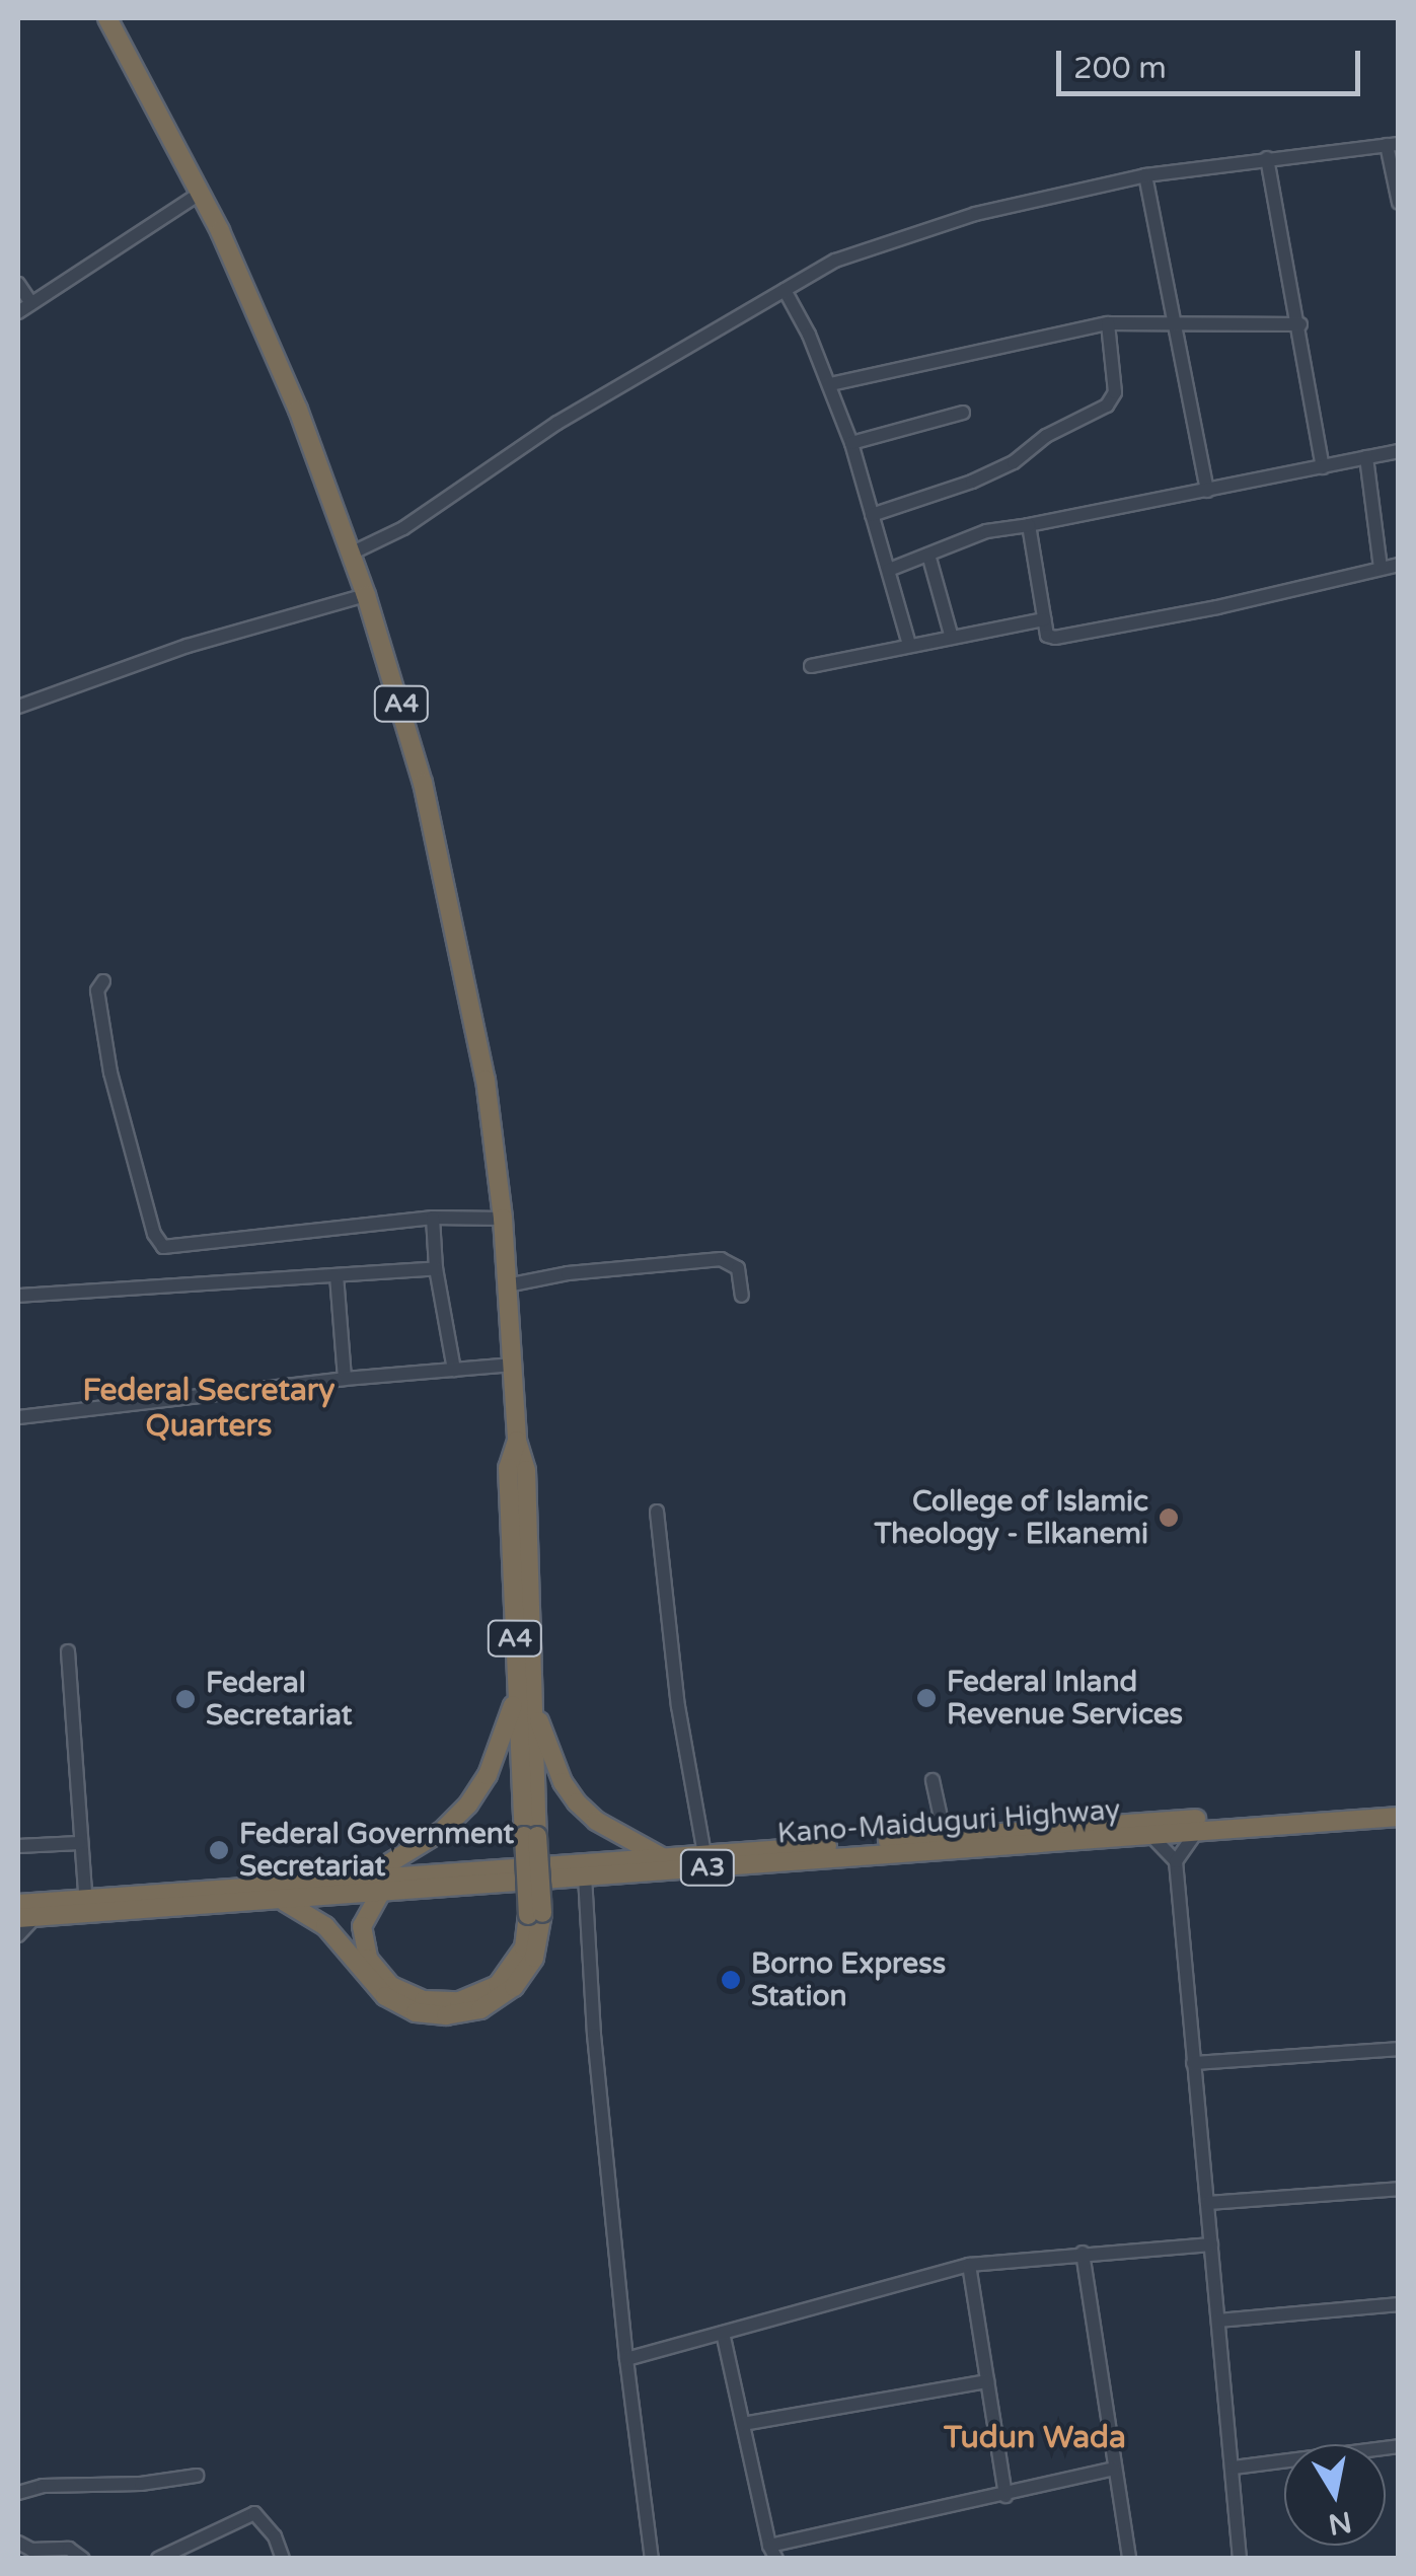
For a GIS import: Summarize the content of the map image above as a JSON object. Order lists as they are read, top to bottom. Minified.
{"streets":{"highway":["A4","Kano-Maiduguri Highway","A3"]},"crossings":[["A4","Kano-Maiduguri Highway"]],"districts":["Federal Secretary Quarters","Tudun Wada"],"places":["College of Islamic Theology - Elkanemi","Federal Inland Revenue Services","Federal Secretariat","Federal Government Secretariat","Borno Express Station"],"scale_bar":"200 m","north":"bottom"}
